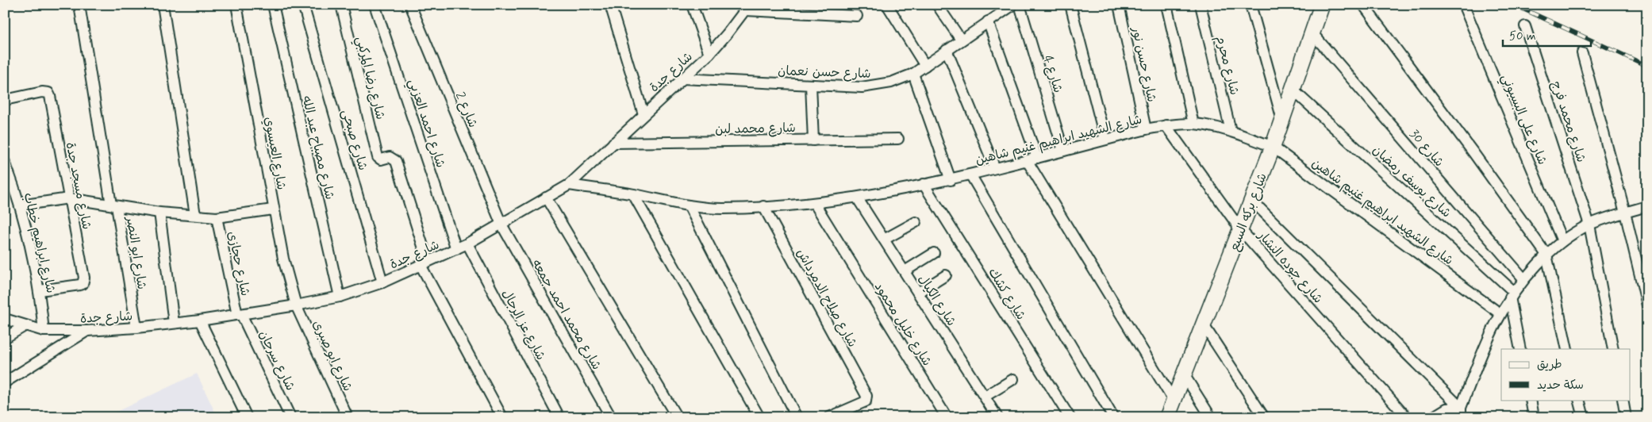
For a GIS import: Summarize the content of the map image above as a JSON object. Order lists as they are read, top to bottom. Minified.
{"streets":{"main road":["شارع بركه السبع"],"street":["شارع حسن نور","شارع محرم","شارع جدة","شارع حسن نعمان","شارع 4","شارع رضا المركبي","شارع 2","شارع على البسيوني","شارع محمد فرج","شارع احمد العزبي","شارع محمد لبن","شارع الشهيد ابراهيم غنيم شاهين","شارع صبحى","شارع مصباح عبد الله","شارع 30","شارع العيسوي","شارع يوسف رمضان","شارع مسجد جدة","شارع ابراهيم خطاب","شارع ابو النصر","شارع حجازى","شارع جوده النشار","شارع كشك","شارع صلاح الدمرداش","شارع الكيال","شارع محمد احمد جمعه","شارع خليل محمود","شارع عز الرجال","شارع ابو صبرى","شارع سرحان"]},"crossings":[["شارع حسن نور","شارع الشهيد ابراهيم غنيم شاهين"],["شارع محرم","شارع الشهيد ابراهيم غنيم شاهين"],["شارع جدة","شارع حسن نعمان"],["شارع جدة","شارع رضا المركبي"],["شارع جدة","شارع 2"],["شارع جدة","شارع احمد العزبي"],["شارع جدة","شارع محمد لبن"],["شارع جدة","شارع الشهيد ابراهيم غنيم شاهين"],["شارع جدة","شارع صبحى"],["شارع جدة","شارع مصباح عبد الله"],["شارع جدة","شارع العيسوي"],["شارع جدة","شارع ابراهيم خطاب"],["شارع جدة","شارع ابو النصر"],["شارع جدة","شارع حجازى"],["شارع جدة","شارع محمد احمد جمعه"],["شارع جدة","شارع عز الرجال"],["شارع جدة","شارع ابو صبرى"],["شارع جدة","شارع سرحان"],["شارع 4","شارع الشهيد ابراهيم غنيم شاهين"],["شارع 2","شارع محمد احمد جمعه"],["شارع الشهيد ابراهيم غنيم شاهين","شارع بركه السبع"],["شارع الشهيد ابراهيم غنيم شاهين","شارع جوده النشار"],["شارع الشهيد ابراهيم غنيم شاهين","شارع كشك"],["شارع الشهيد ابراهيم غنيم شاهين","شارع صلاح الدمرداش"],["شارع الشهيد ابراهيم غنيم شاهين","شارع الكيال"],["شارع الشهيد ابراهيم غنيم شاهين","شارع خليل محمود"],["شارع 30","شارع بركه السبع"],["شارع العيسوي","شارع ابو صبرى"],["شارع يوسف رمضان","شارع بركه السبع"],["شارع مسجد جدة","شارع ابراهيم خطاب"],["شارع بركه السبع","شارع جوده النشار"],["شارع حجازى","شارع سرحان"]],"legend":["طريق","سكة حديد"],"scale_bar":"50 m"}
